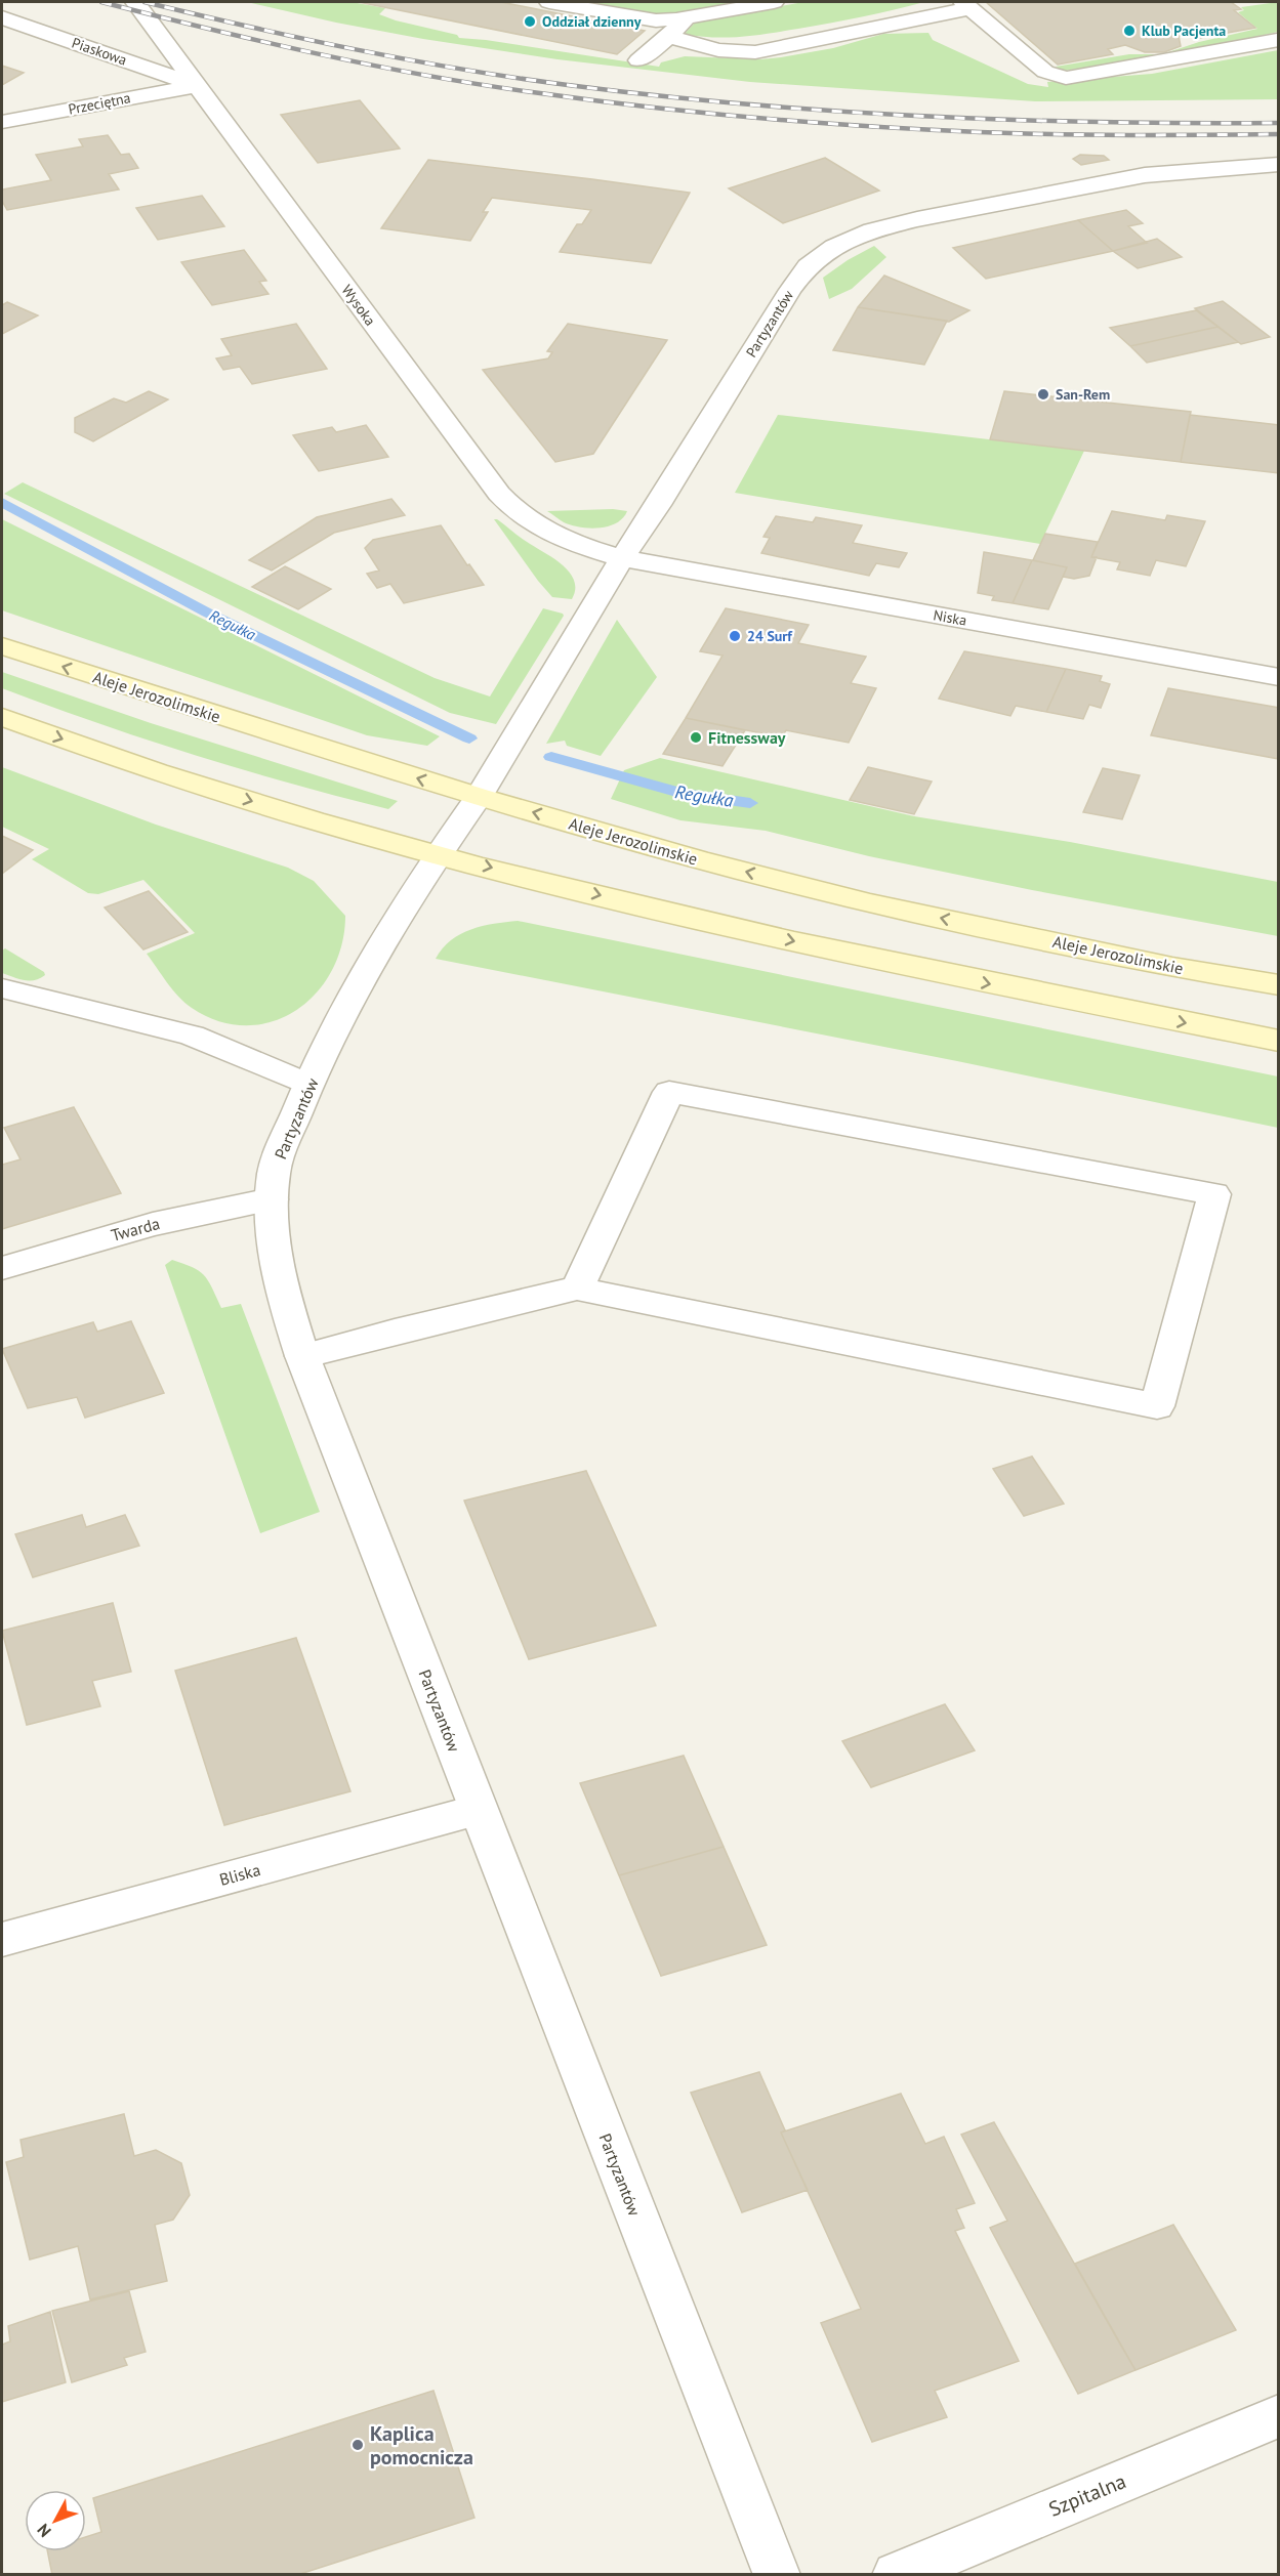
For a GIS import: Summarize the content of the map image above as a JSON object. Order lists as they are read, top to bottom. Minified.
{"streets":{"main road":["Aleje Jerozolimskie"],"street":["Piaskowa","Przeciętna","Wysoka","Partyzantów","Niska","Twarda","Bliska","Szpitalna"]},"crossings":[["Piaskowa","Przeciętna"],["Piaskowa","Wysoka"],["Przeciętna","Wysoka"],["Wysoka","Partyzantów"],["Wysoka","Niska"],["Partyzantów","Niska"],["Partyzantów","Aleje Jerozolimskie"],["Partyzantów","Twarda"],["Partyzantów","Bliska"]],"water":["Regułka"],"places":["Oddział dzienny","Klub Pacjenta","San-Rem","24 Surf","Fitnessway","Kaplica pomocnicza"],"north":"bottom left"}
